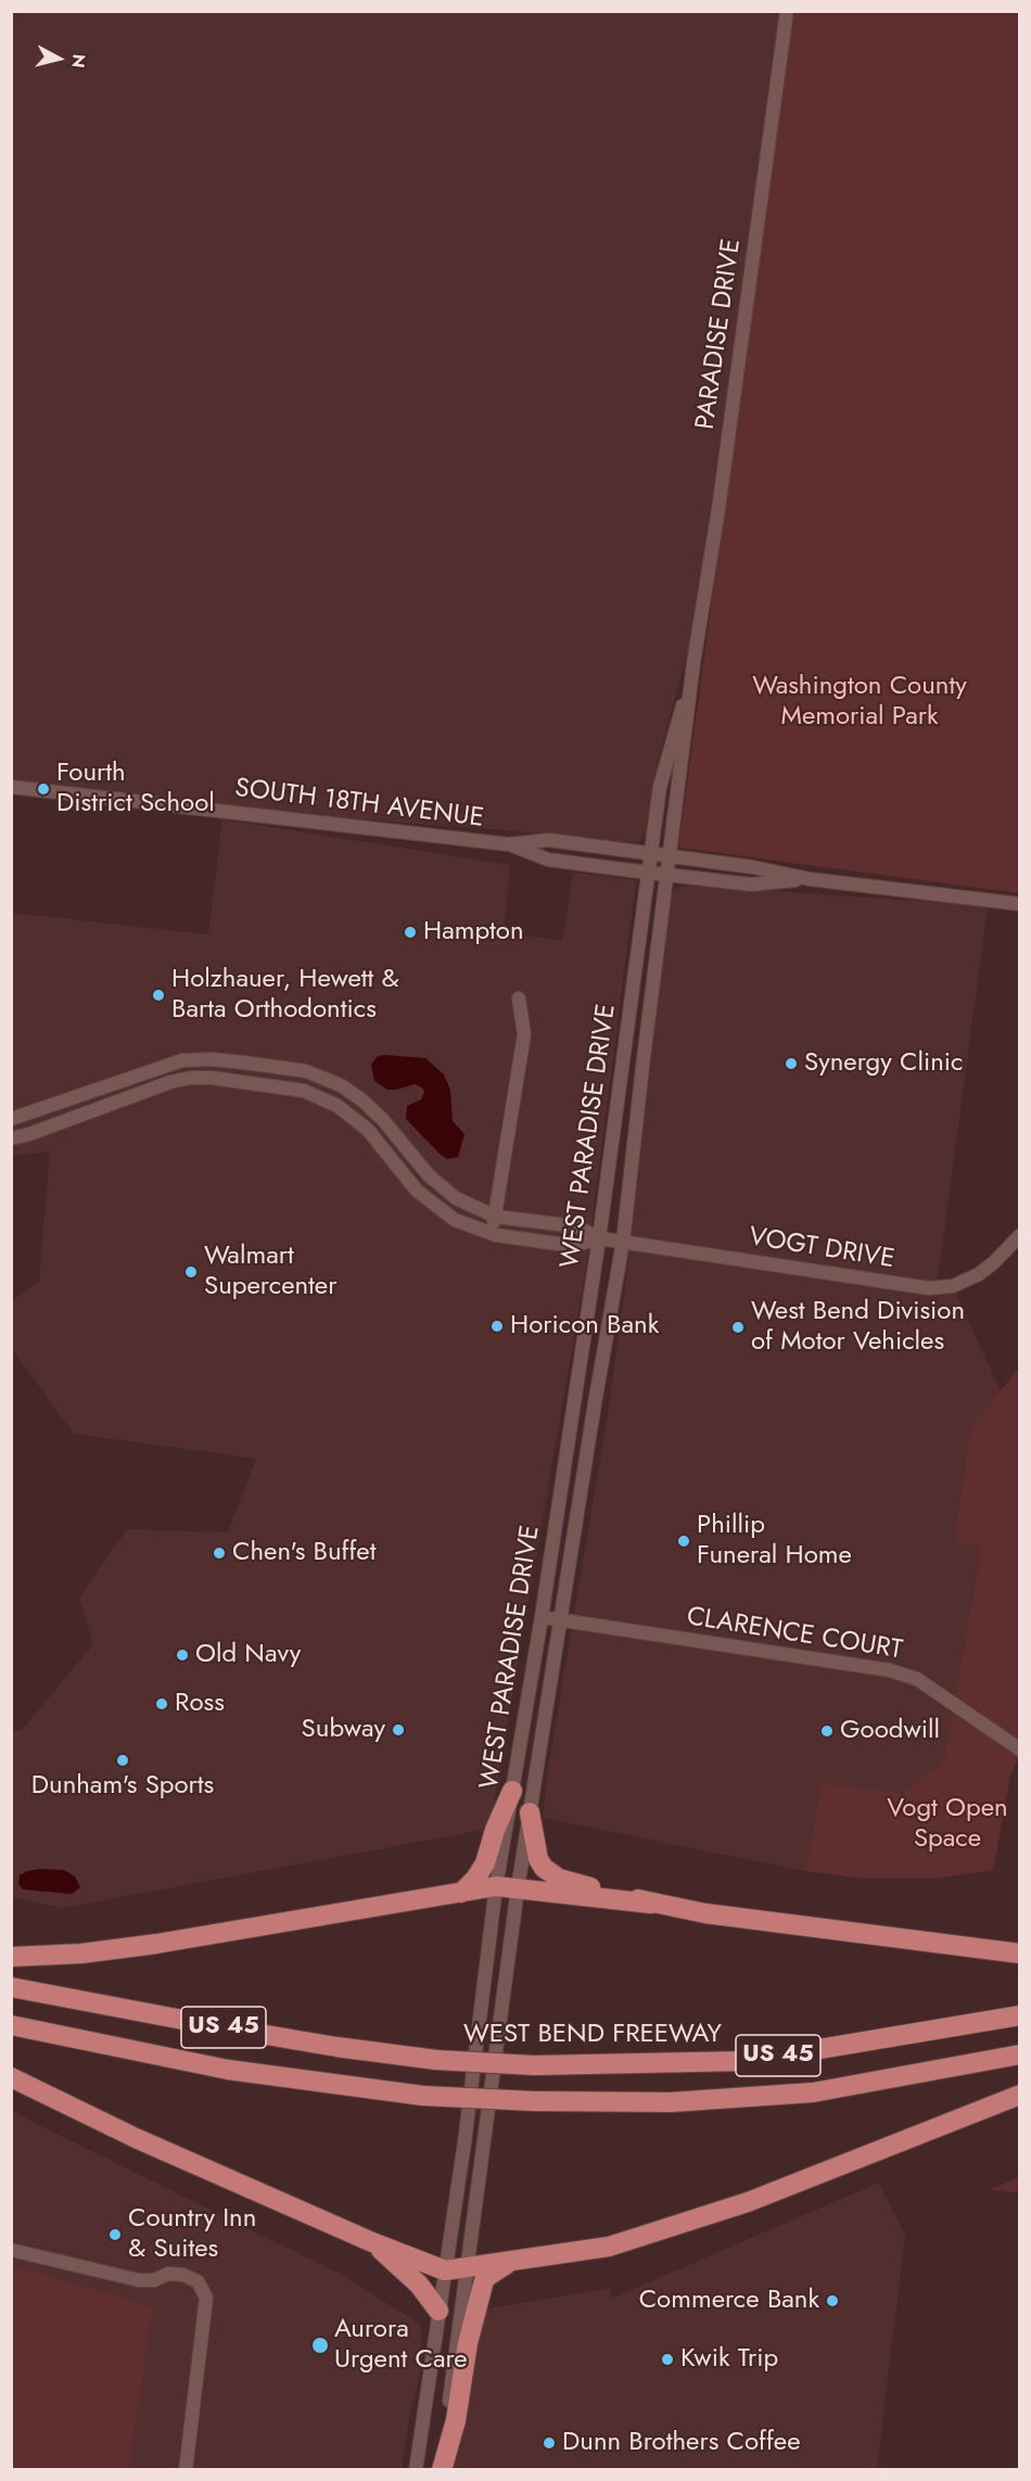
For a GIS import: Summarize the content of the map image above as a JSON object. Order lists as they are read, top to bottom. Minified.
{"streets":{"highway":["US 45","WEST BEND FREEWAY"],"street":["PARADISE DRIVE","SOUTH 18TH AVENUE","WEST PARADISE DRIVE","VOGT DRIVE","CLARENCE COURT"]},"crossings":[["PARADISE DRIVE","SOUTH 18TH AVENUE"],["PARADISE DRIVE","WEST PARADISE DRIVE"],["SOUTH 18TH AVENUE","WEST PARADISE DRIVE"],["WEST PARADISE DRIVE","VOGT DRIVE"],["WEST PARADISE DRIVE","CLARENCE COURT"]],"parks":["Washington County Memorial Park","Vogt Open Space"],"places":["Fourth District School","Hampton","Holzhauer, Hewett & Barta Orthodontics","Synergy Clinic","Walmart Supercenter","Horicon Bank","West Bend Division of Motor Vehicles","Phillip Funeral Home","Chen's Buffet","Old Navy","Ross","Subway","Goodwill","Dunham's Sports","Country Inn & Suites","Commerce Bank","Aurora Urgent Care","Kwik Trip","Dunn Brothers Coffee"],"north":"right"}
